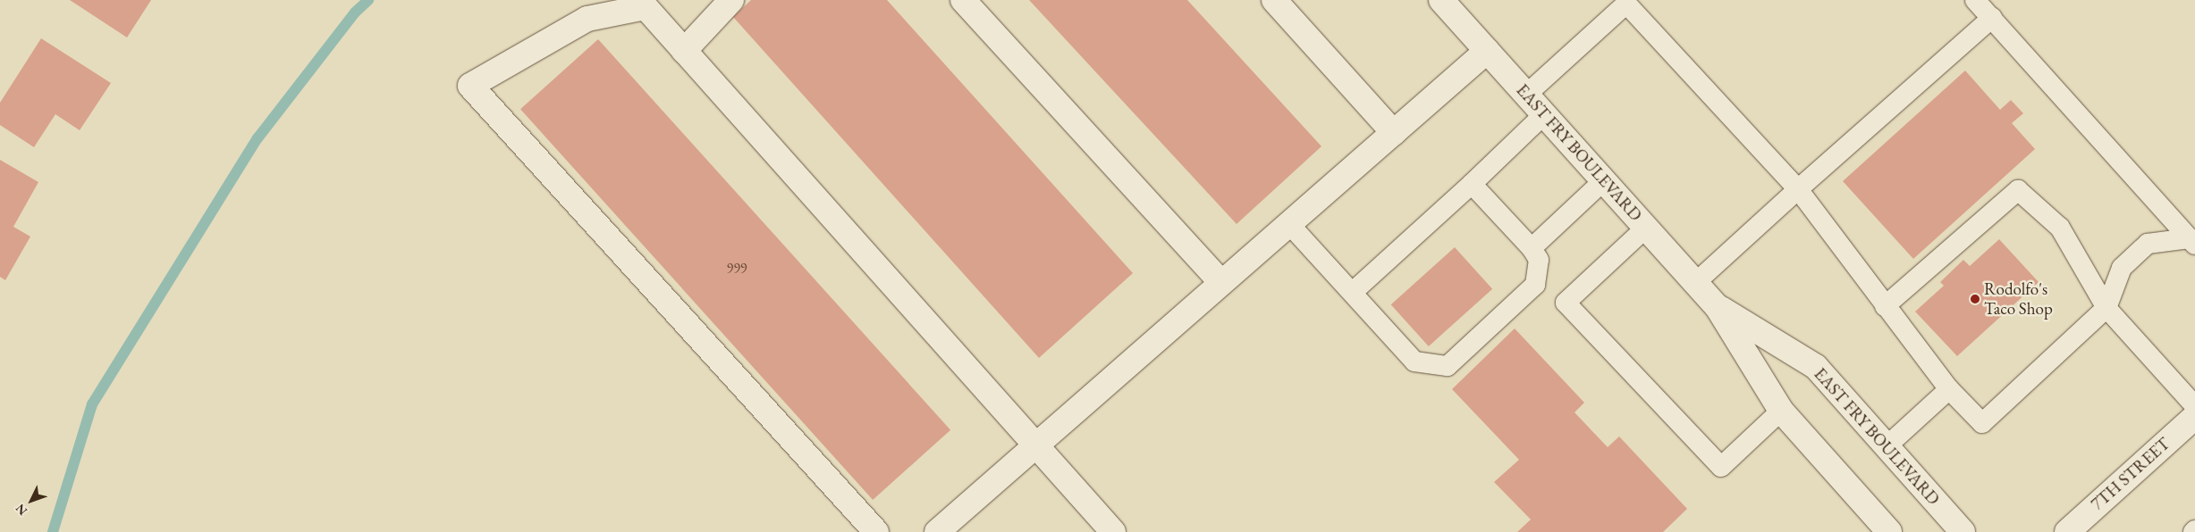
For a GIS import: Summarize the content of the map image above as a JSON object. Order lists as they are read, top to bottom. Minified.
{"streets":{"street":["EAST FRY BOULEVARD","7TH STREET"]},"places":["Rodolfo's Taco Shop"],"house_numbers":["999"],"north":"bottom left"}
